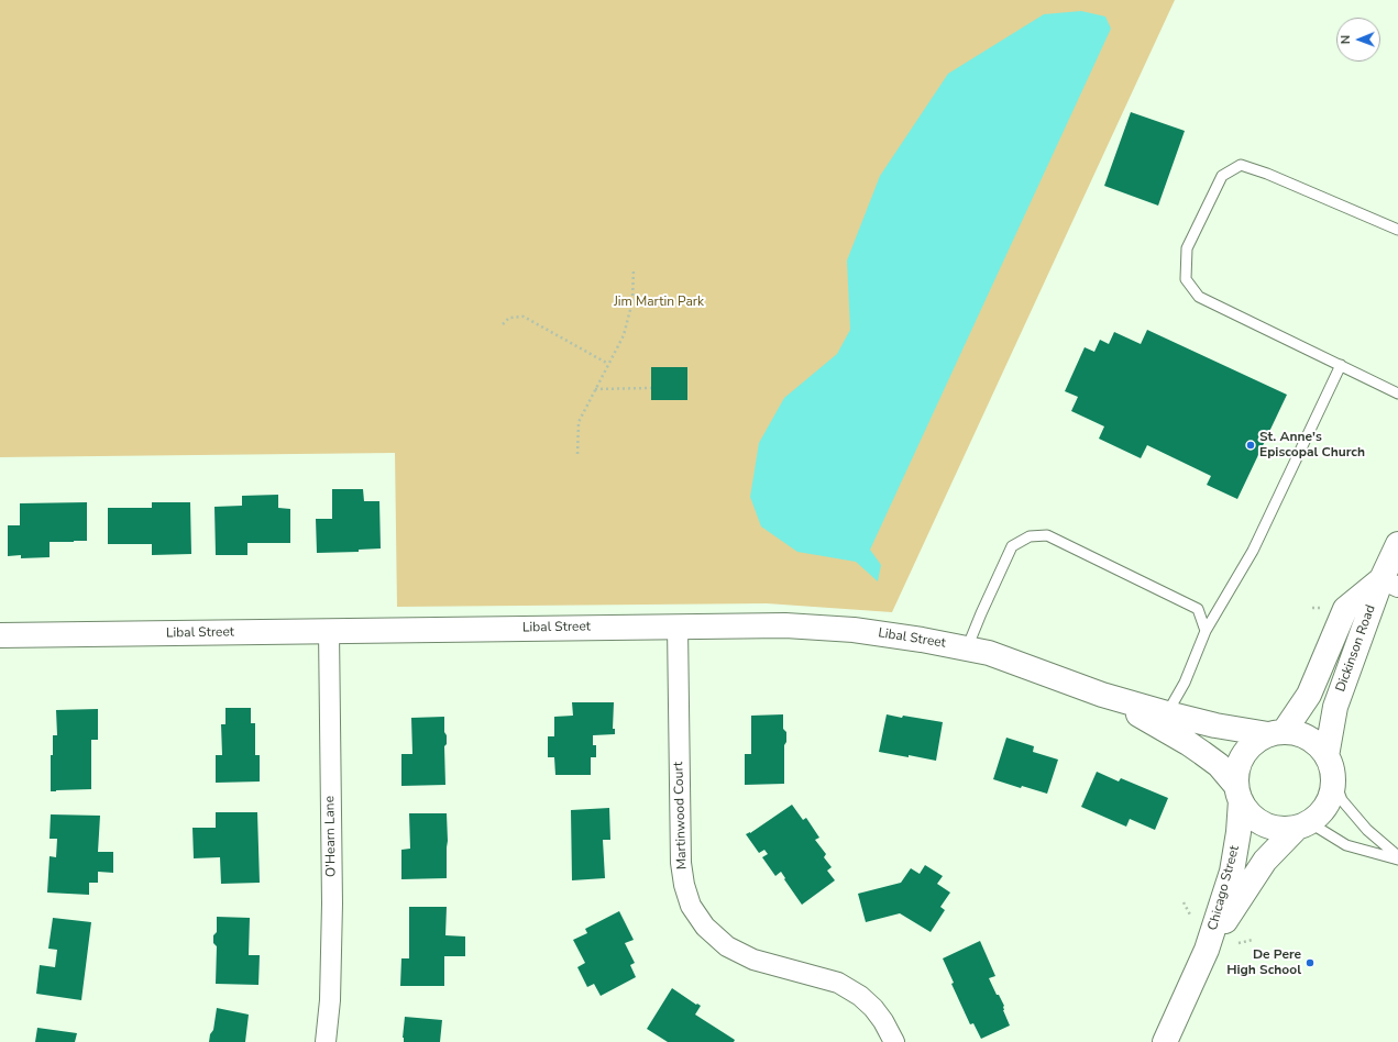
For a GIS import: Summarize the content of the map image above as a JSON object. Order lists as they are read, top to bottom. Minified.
{"streets":{"street":["Libal Street","Dickinson Road","Martinwood Court","O'Hearn Lane","Chicago Street"]},"crossings":[["Libal Street","Dickinson Road"],["Libal Street","Martinwood Court"],["Libal Street","O'Hearn Lane"],["Libal Street","Chicago Street"],["Dickinson Road","Chicago Street"]],"parks":["Jim Martin Park"],"places":["St. Anne's Episcopal Church","De Pere High School"],"north":"left"}
